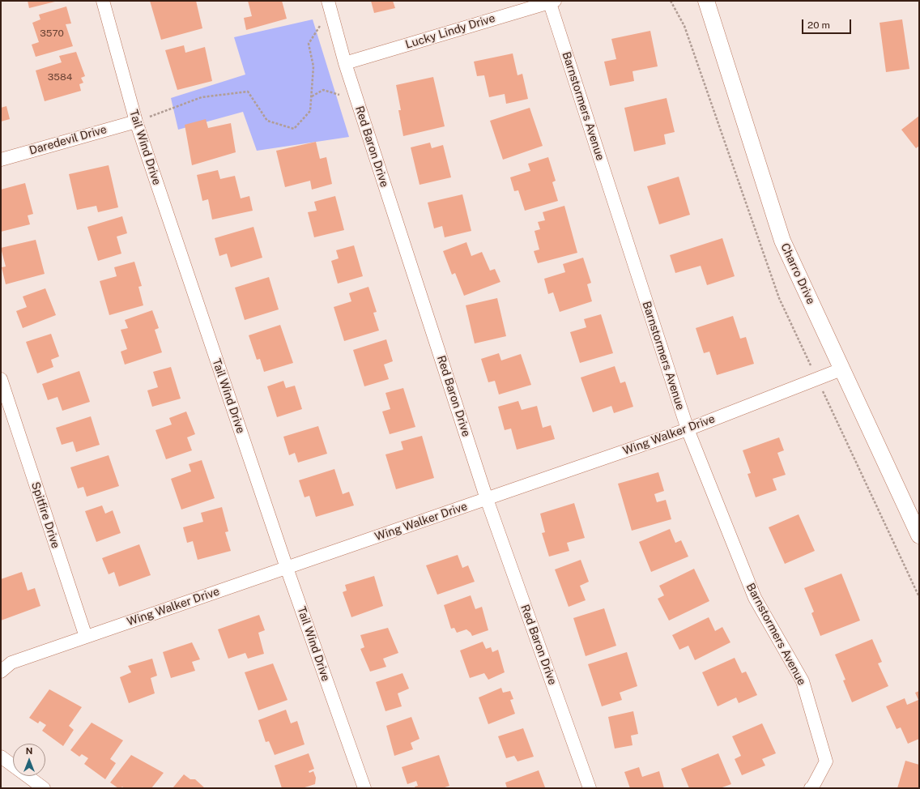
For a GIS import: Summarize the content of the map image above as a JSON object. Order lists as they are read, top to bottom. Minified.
{"streets":{"street":["Lucky Lindy Drive","Barnstormers Avenue","Daredevil Drive","Red Baron Drive","Tail Wind Drive","Charro Drive","Wing Walker Drive","Spitfire Drive"]},"crossings":[["Lucky Lindy Drive","Barnstormers Avenue"],["Lucky Lindy Drive","Red Baron Drive"],["Barnstormers Avenue","Wing Walker Drive"],["Daredevil Drive","Tail Wind Drive"],["Red Baron Drive","Wing Walker Drive"],["Tail Wind Drive","Wing Walker Drive"],["Charro Drive","Wing Walker Drive"],["Wing Walker Drive","Spitfire Drive"]],"house_numbers":["3570","3584"],"scale_bar":"20 m","north":"top"}
